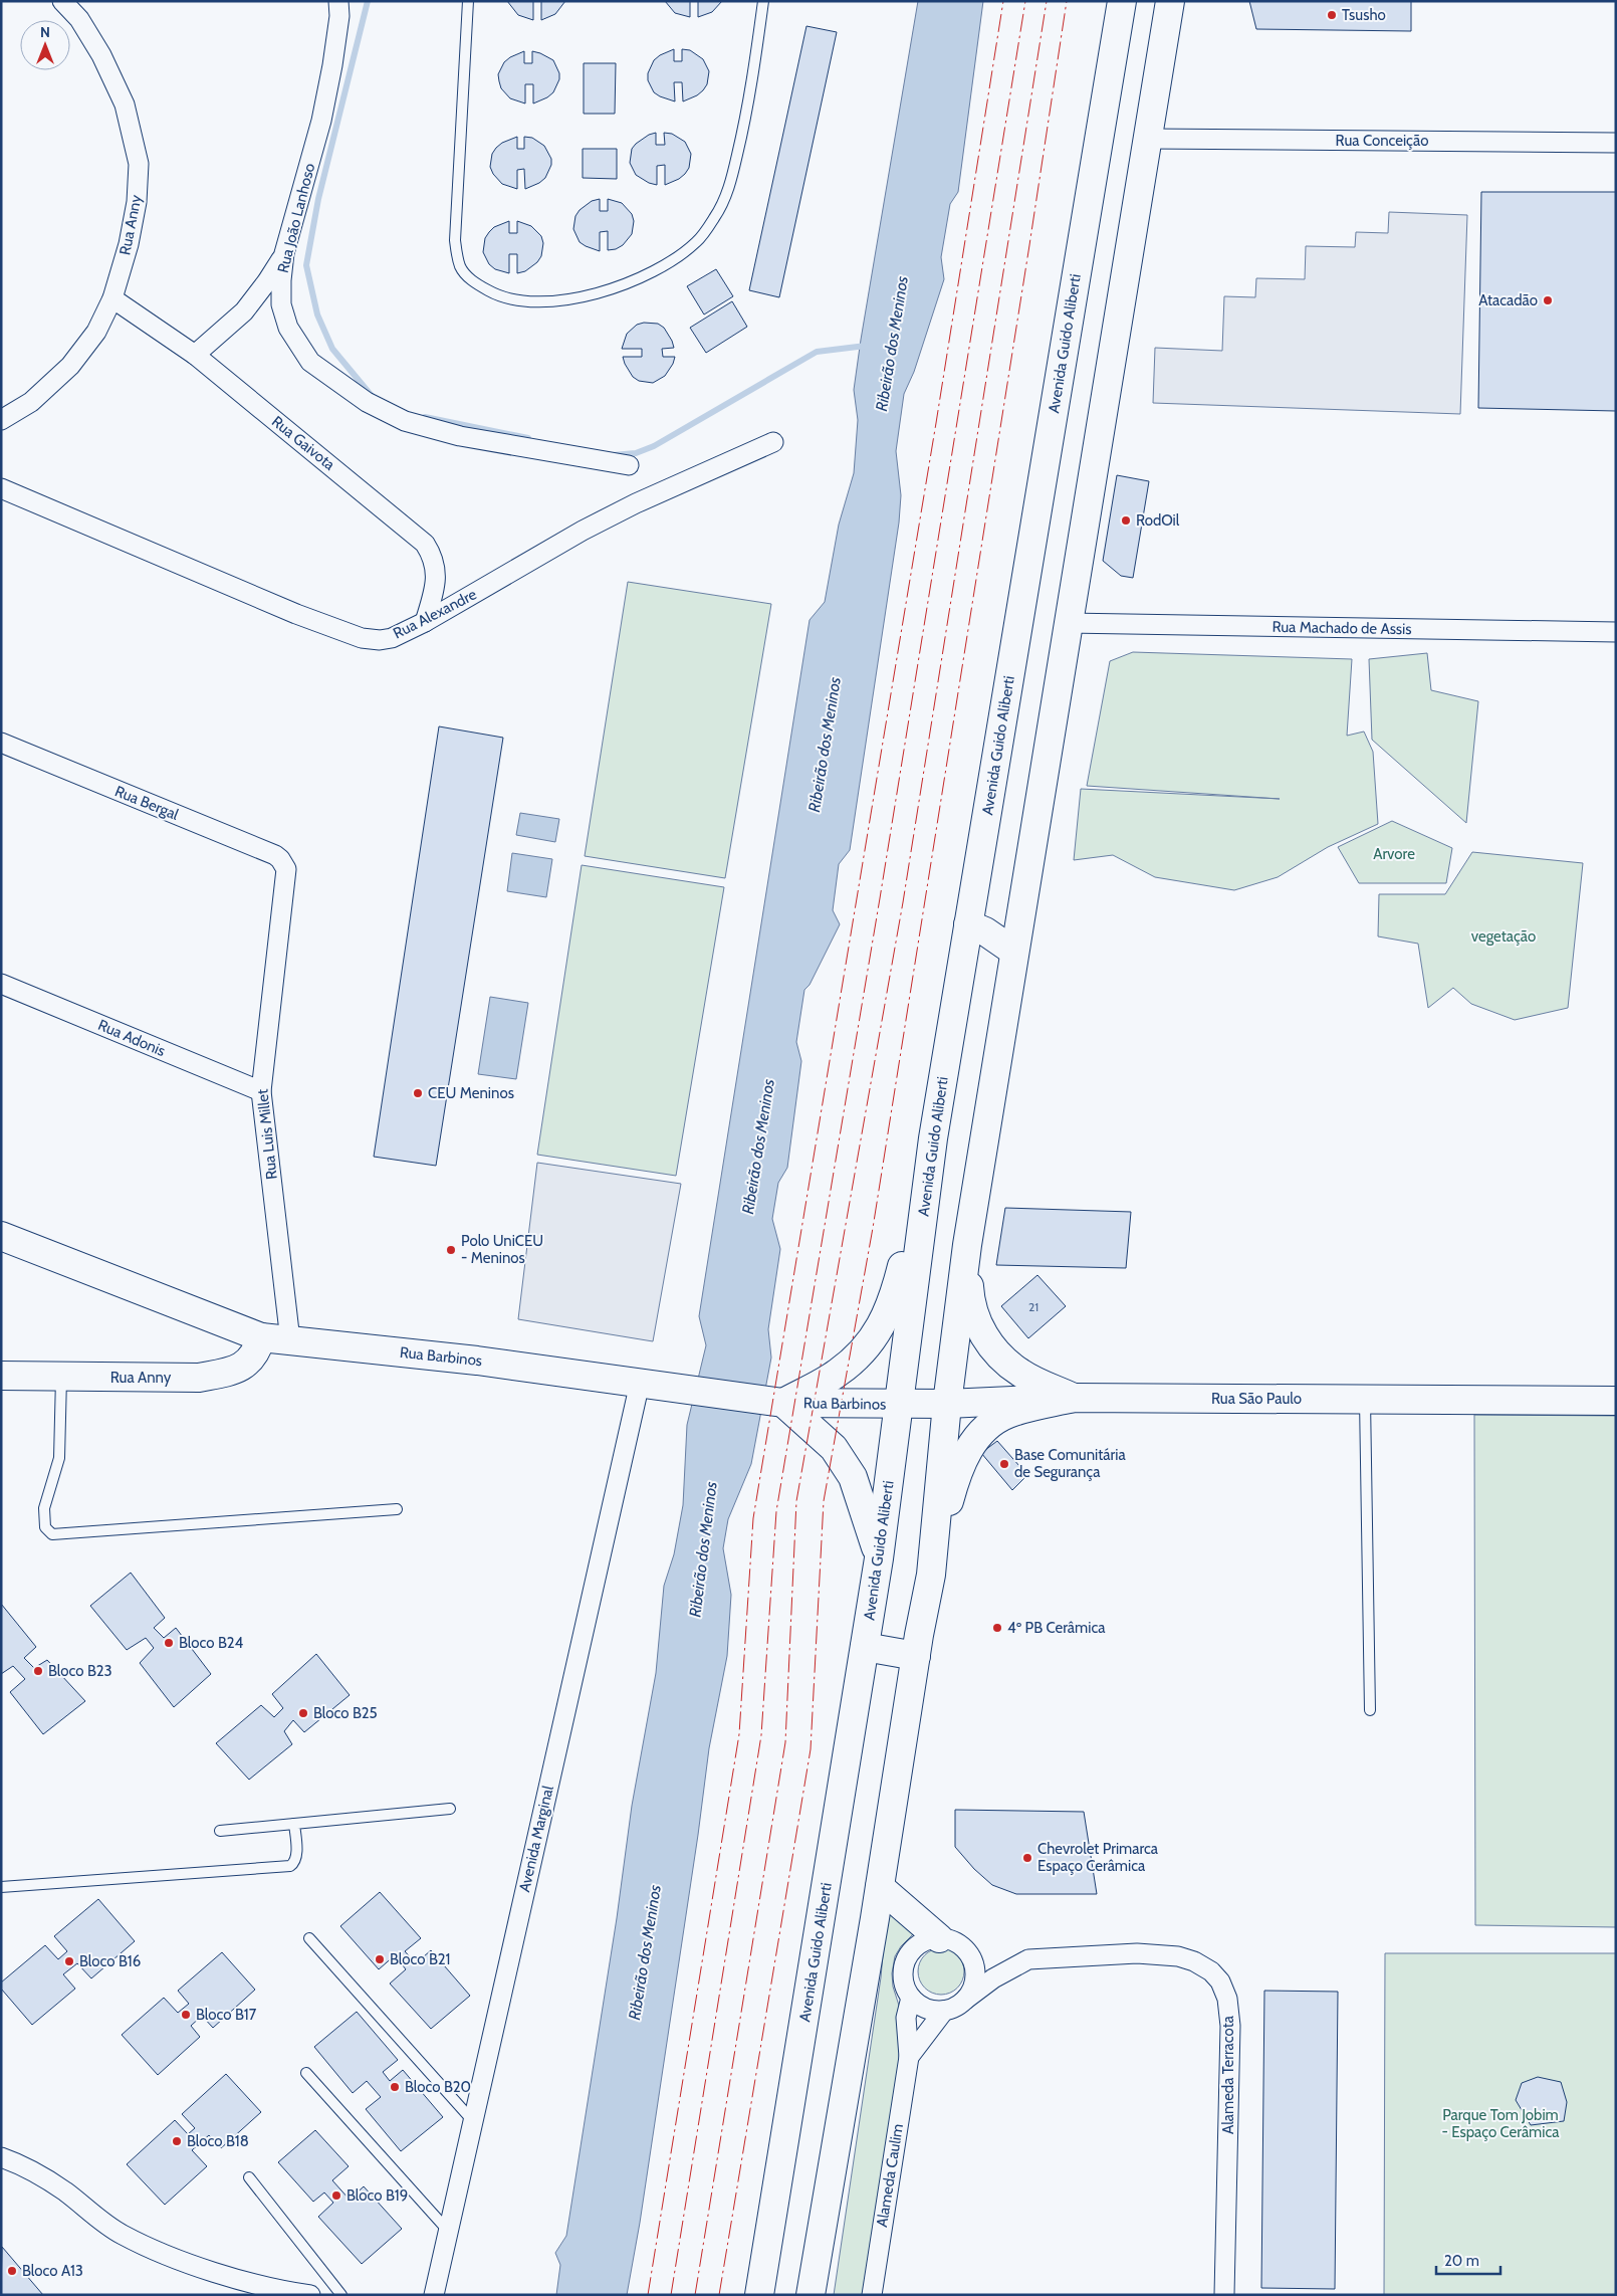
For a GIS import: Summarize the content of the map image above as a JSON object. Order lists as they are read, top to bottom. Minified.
{"streets":{"main road":["Rua Anny","Avenida Guido Aliberti","Rua Barbinos","Rua São Paulo"],"street":["Rua Conceição","Rua João Lanhoso","Rua Gaivota","Rua Alexandre","Rua Machado de Assis","Rua Bergal","Rua Adonis","Rua Luis Millet","Avenida Marginal","Alameda Terracota","Alameda Caulim"]},"crossings":[["Rua Anny","Rua Gaivota"],["Rua Anny","Rua Barbinos"],["Avenida Guido Aliberti","Rua Barbinos"],["Avenida Guido Aliberti","Rua São Paulo"],["Rua Gaivota","Rua Alexandre"],["Rua Bergal","Rua Luis Millet"],["Rua Adonis","Rua Luis Millet"],["Rua Luis Millet","Rua Barbinos"],["Rua Barbinos","Rua São Paulo"],["Rua Barbinos","Avenida Marginal"],["Alameda Terracota","Alameda Caulim"]],"water":["Ribeirão dos Meninos"],"parks":["Arvore","vegetação","Parque Tom Jobim - Espaço Cerâmica"],"places":["Tsusho","Atacadão","RodOil","CEU Meninos","Polo UniCEU - Meninos","Base Comunitária de Segurança","4º PB Cerâmica","Bloco B24","Bloco B23","Bloco B25","Chevrolet Primarca Espaço Cerâmica","Bloco B21","Bloco B16","Bloco B17","Bloco B20","Bloco B18","Bloco B19","Bloco A13"],"house_numbers":["21"],"scale_bar":"20 m","north":"top"}
